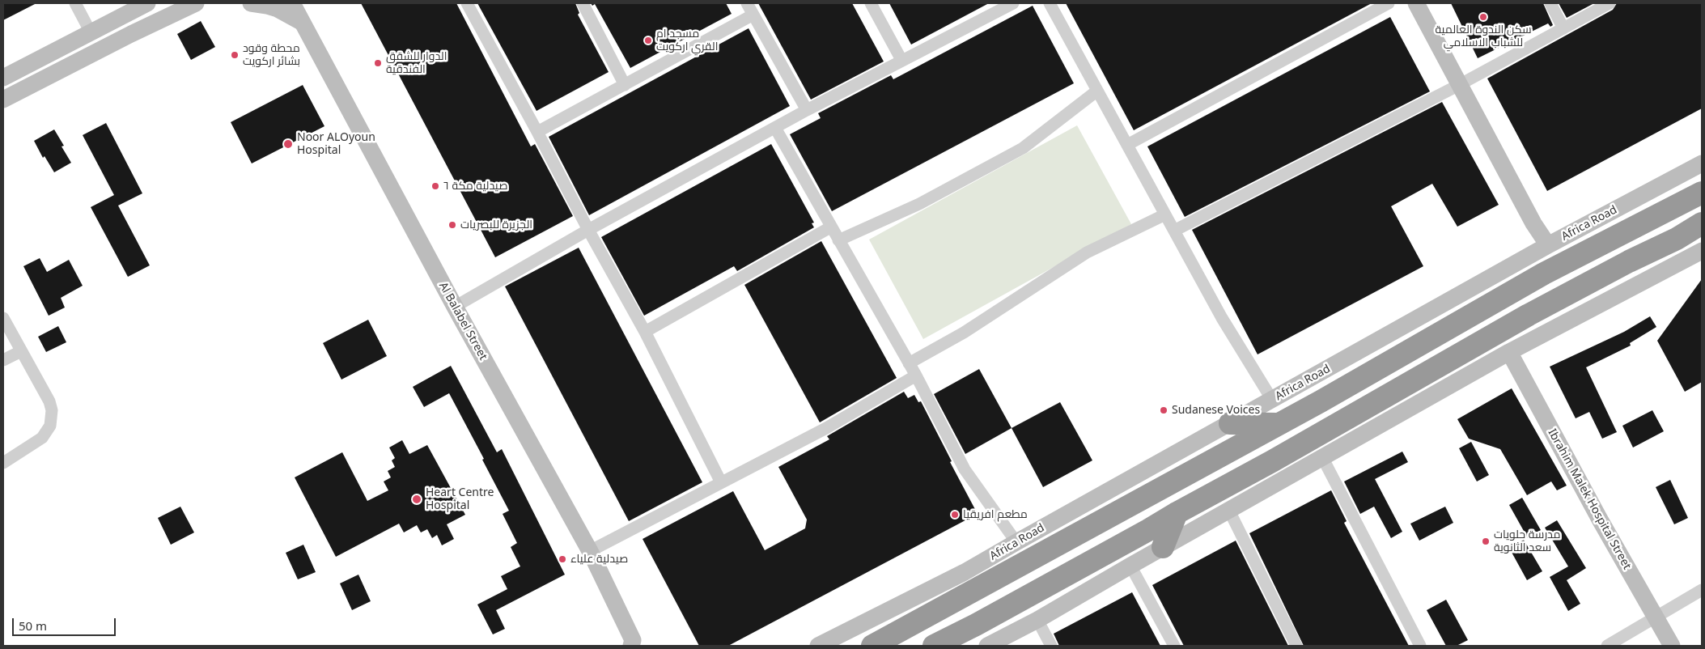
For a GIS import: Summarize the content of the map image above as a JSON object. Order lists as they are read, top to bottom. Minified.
{"streets":{"highway":["Africa Road"],"street":["Al Balabel Street","Ibrahim Malek Hospital Street"]},"places":["سكن الندوة العالمية للشباب الاسلامي","مسجد ام القري اركويت","محطة وقود بشائر اركويت","الدوار للشقق الفندقية","Noor ALOyoun Hospital","صيدلية مكة ٦","الجزيرة للبصريات","Sudanese Voices","Heart Centre Hospital","مطعم افريقيا","مدرسة حلويات سعد الثانوية","صيدلية علياء"],"scale_bar":"50 m"}
